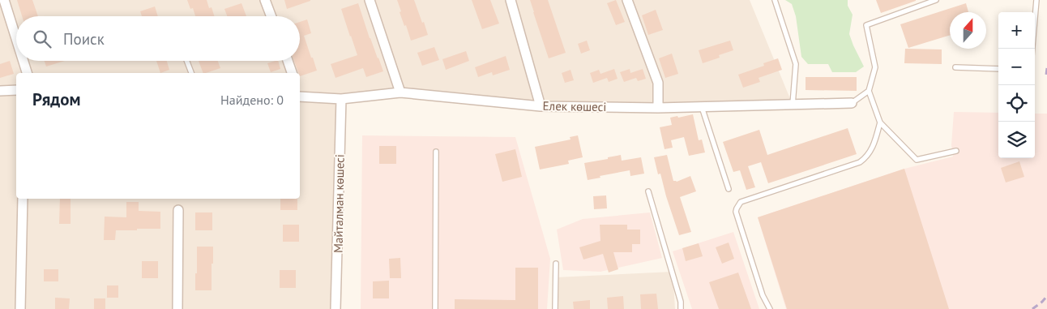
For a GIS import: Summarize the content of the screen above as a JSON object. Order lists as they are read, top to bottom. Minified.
{"streets":{"street":["Елек көшесі","Майталман көшесі"]},"crossings":[["Елек көшесі","Майталман көшесі"]],"north":"top","page":{"map_buttons":["+","−"],"search":"Поиск","heading":["Рядом","Найдено: 0"]}}
